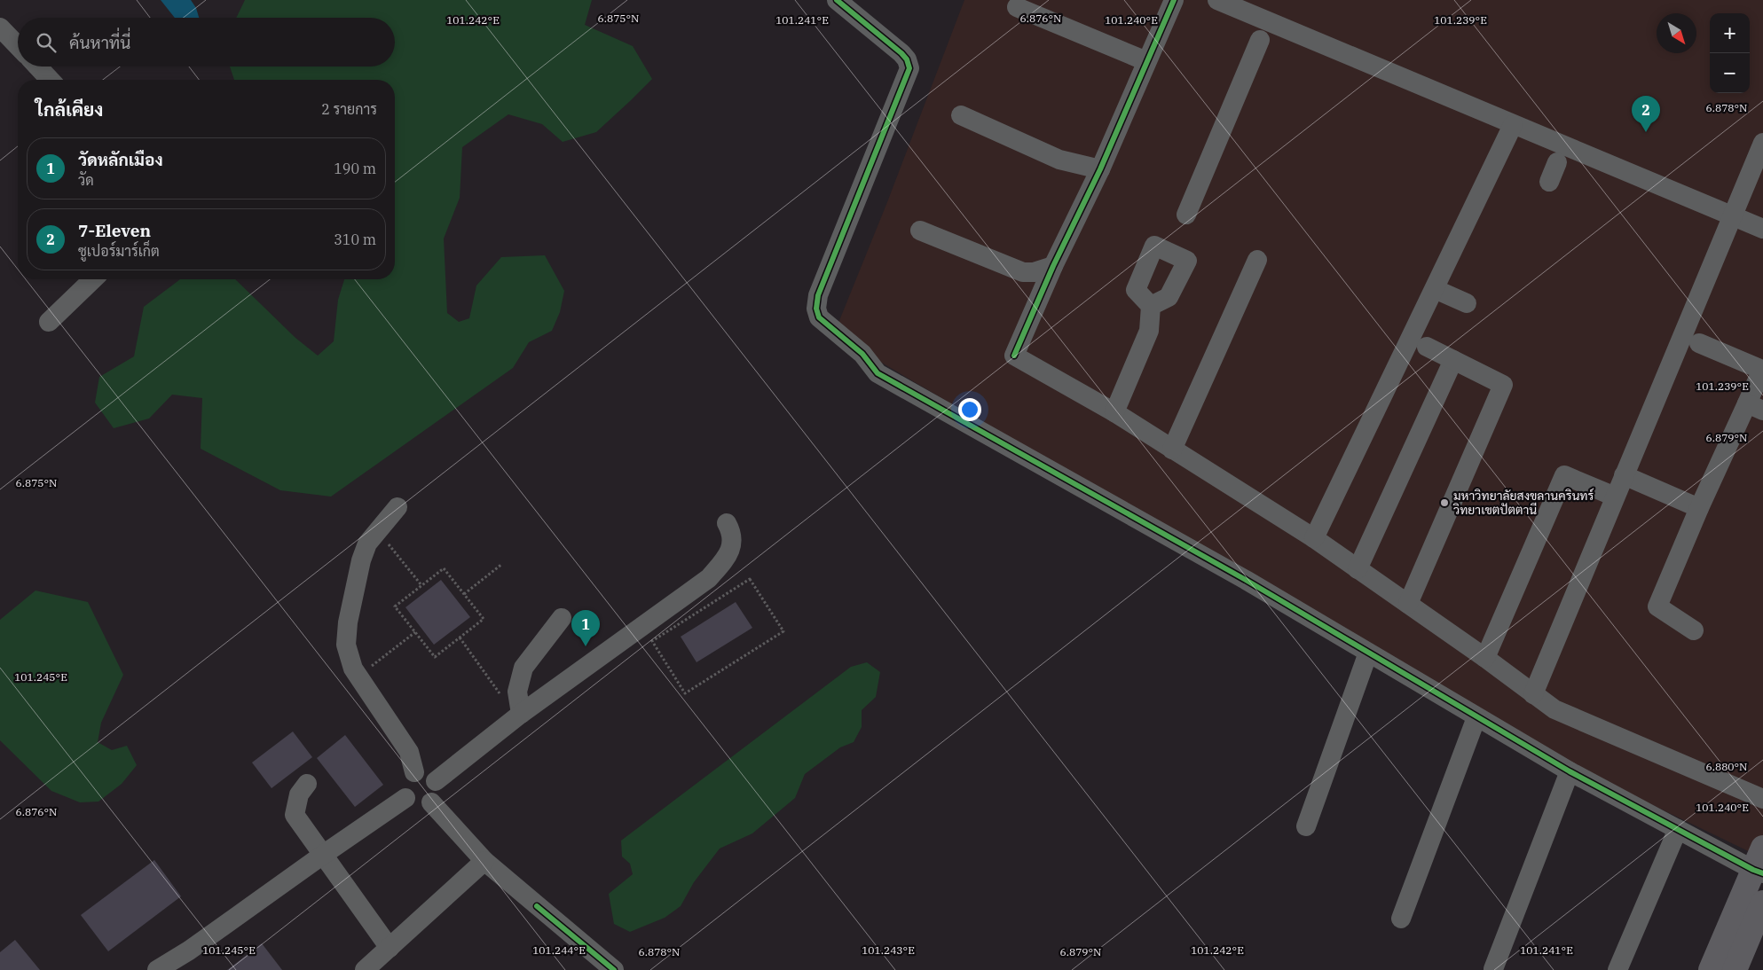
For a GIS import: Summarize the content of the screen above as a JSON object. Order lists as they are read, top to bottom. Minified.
{"places":["มหาวิทยาลัยสงขลานครินทร์ วิทยาเขตปัตตานี"],"north":"bottom right","page":{"map_buttons":["+","−"],"search":"ค้นหาที่นี่","heading":["ใกล้เคียง","2 รายการ"],"pins":["2","1"],"list":[{"mark":"1","name":"วัดหลักเมือง","note":"วัด","value":"190 m"},{"mark":"2","name":"7-Eleven","note":"ซูเปอร์มาร์เก็ต","value":"310 m"}]},"coordinates":["6.875°N","6.876°N","101.242°E","101.241°E","101.240°E","101.239°E","6.878°N","6.879°N","101.245°E","6.880°N","101.244°E","101.243°E"]}
